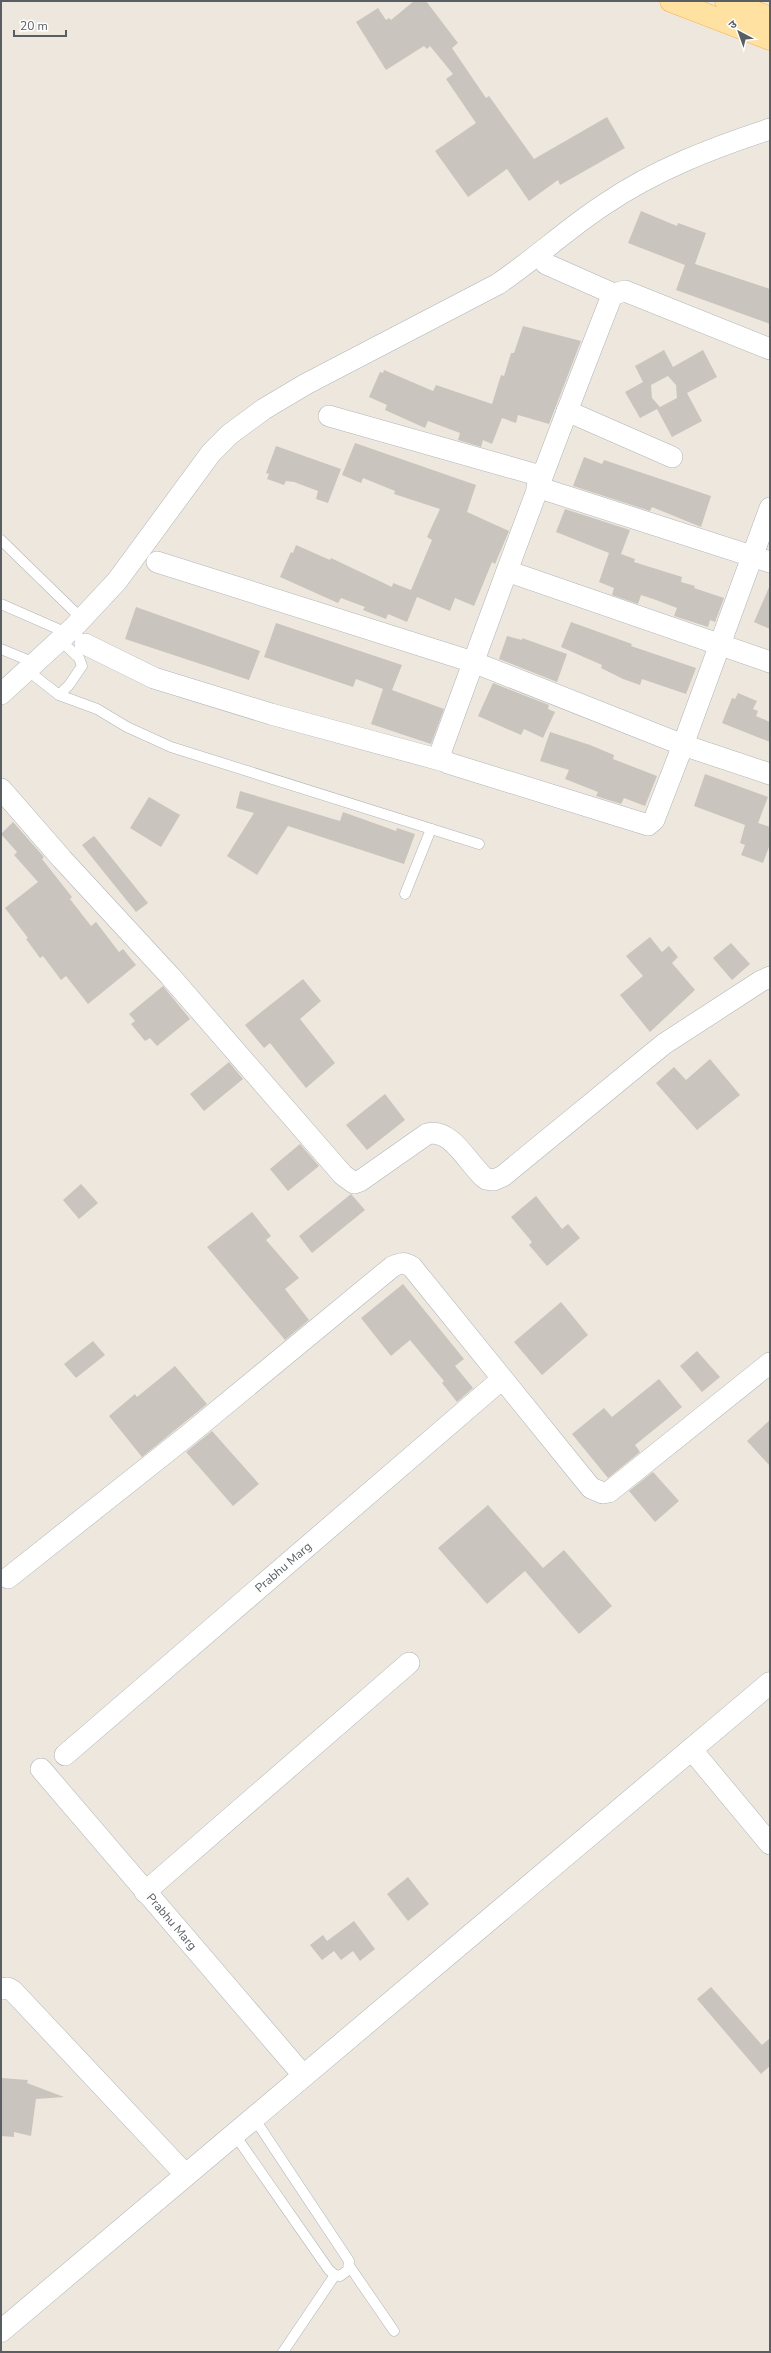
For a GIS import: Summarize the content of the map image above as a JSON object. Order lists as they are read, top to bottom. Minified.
{"streets":{"street":["Prabhu Marg"]},"scale_bar":"20 m","north":"top left"}
